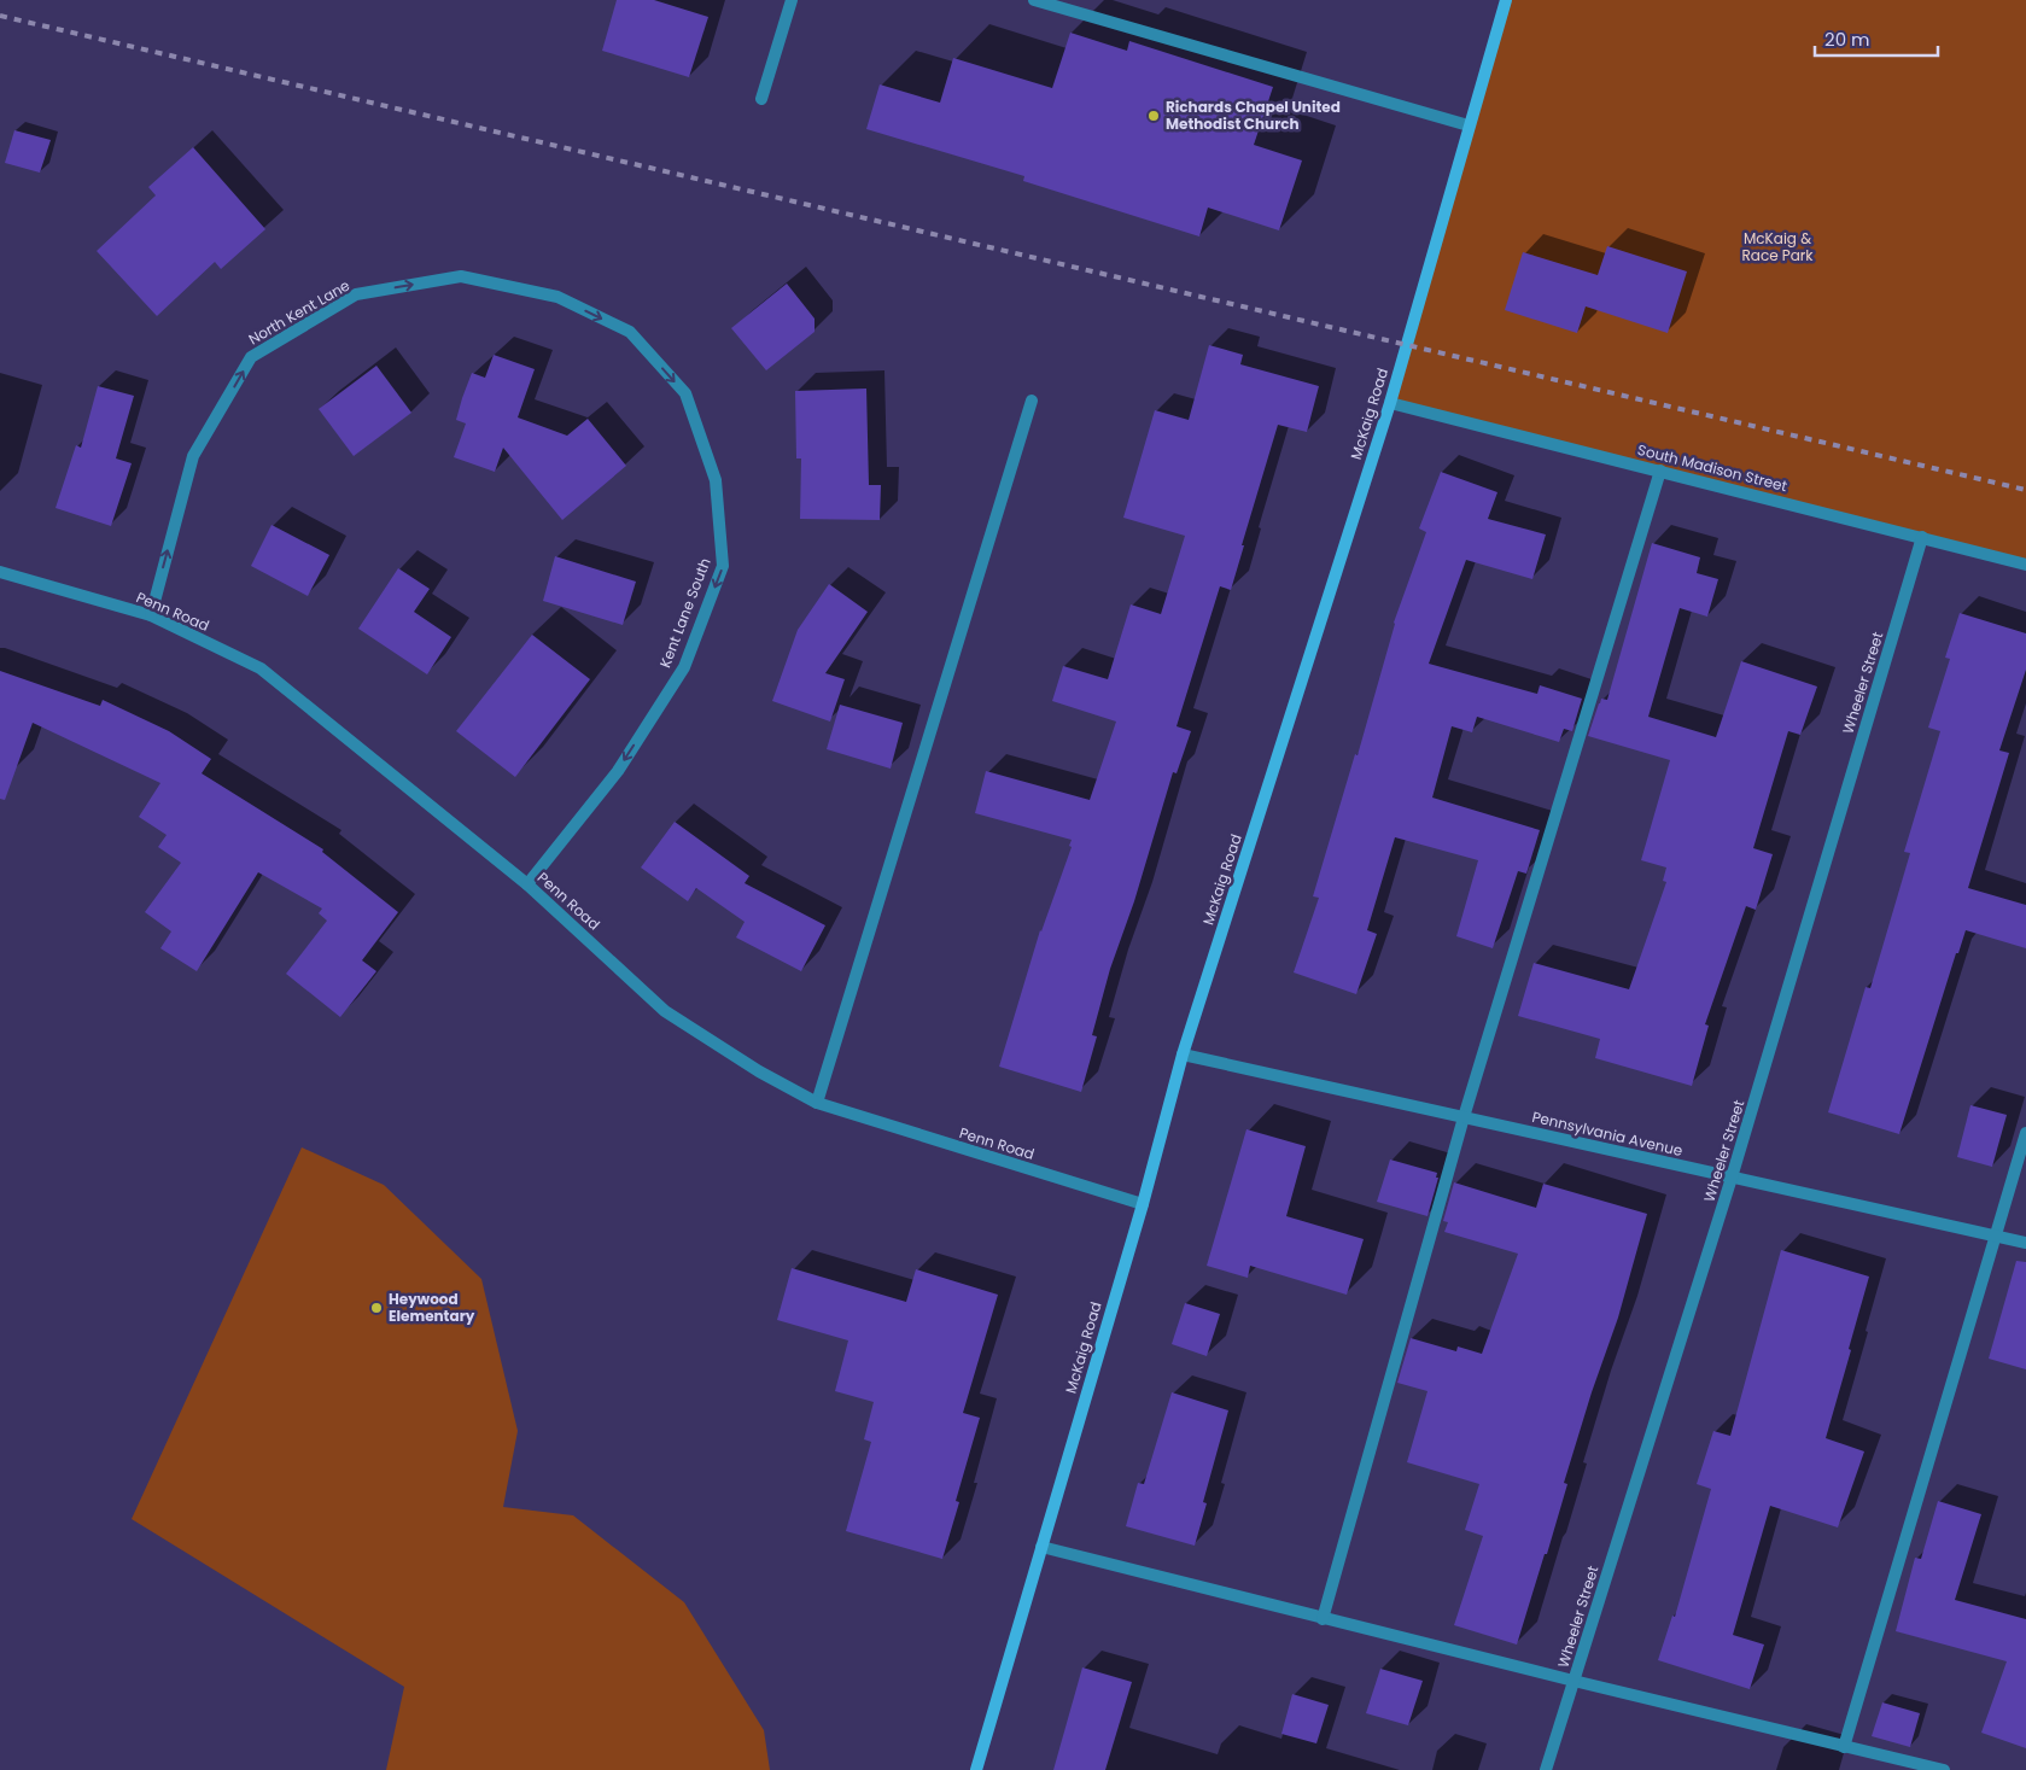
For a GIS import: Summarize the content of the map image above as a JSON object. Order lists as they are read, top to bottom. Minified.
{"streets":{"street":["North Kent Lane","McKaig Road","South Madison Street","Penn Road","Kent Lane South","Wheeler Street","Pennsylvania Avenue"]},"crossings":[["North Kent Lane","Penn Road"],["North Kent Lane","Kent Lane South"],["McKaig Road","South Madison Street"],["McKaig Road","Penn Road"],["McKaig Road","Pennsylvania Avenue"],["South Madison Street","Wheeler Street"],["Penn Road","Kent Lane South"],["Wheeler Street","Pennsylvania Avenue"]],"one_way":["North Kent Lane","Kent Lane South"],"parks":["McKaig & Race Park"],"places":["Richards Chapel United Methodist Church","Heywood Elementary"],"scale_bar":"20 m"}
